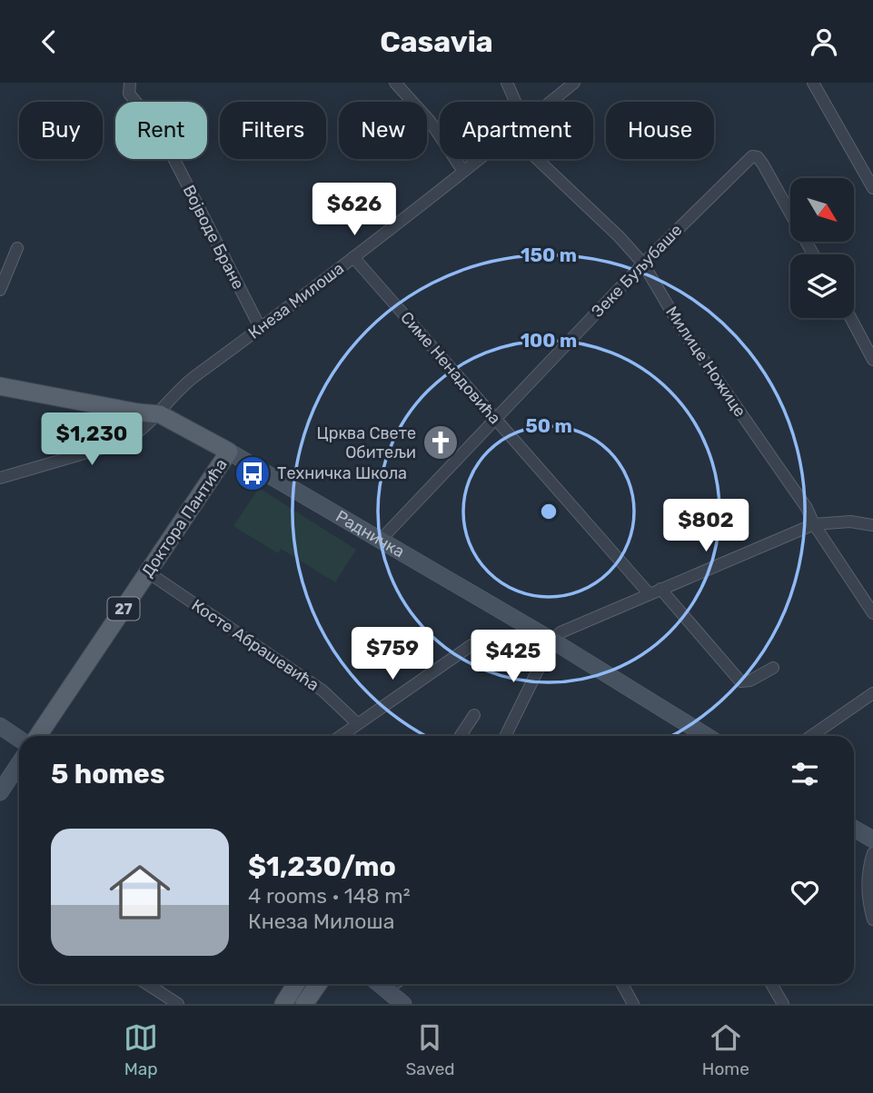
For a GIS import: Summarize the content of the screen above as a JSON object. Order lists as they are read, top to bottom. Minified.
{"streets":{"main road":["Доктора Пантића","Радничка","27"],"street":["Војводе Бране","Зеке Буљубаше","Кнеза Милоша","Милице Ножице","Симе Ненадовића","Косте Абрашевића"]},"crossings":[["Војводе Бране","Кнеза Милоша"],["Зеке Буљубаше","Милице Ножице"],["Зеке Буљубаше","Симе Ненадовића"],["Зеке Буљубаше","Радничка"],["Кнеза Милоша","Симе Ненадовића"],["Кнеза Милоша","Радничка"],["Доктора Пантића","Радничка"],["Доктора Пантића","Косте Абрашевића"]],"places":{"church":["Црква Свете Обитељи"],"bus stop":["Техничка Школа"]},"north":"bottom right","page":{"header":"Casavia","chip":["Buy","Rent","Filters","New","Apartment","House"],"price":["$626","$1,230","$802","$759","$425"],"heading":"5 homes","list":[{"name":"$1,230/mo","note":"4 rooms · 148 m² · Кнеза Милоша"}],"tabs":["Map","Saved","Home"]},"rings":["150 m","100 m","50 m"]}
